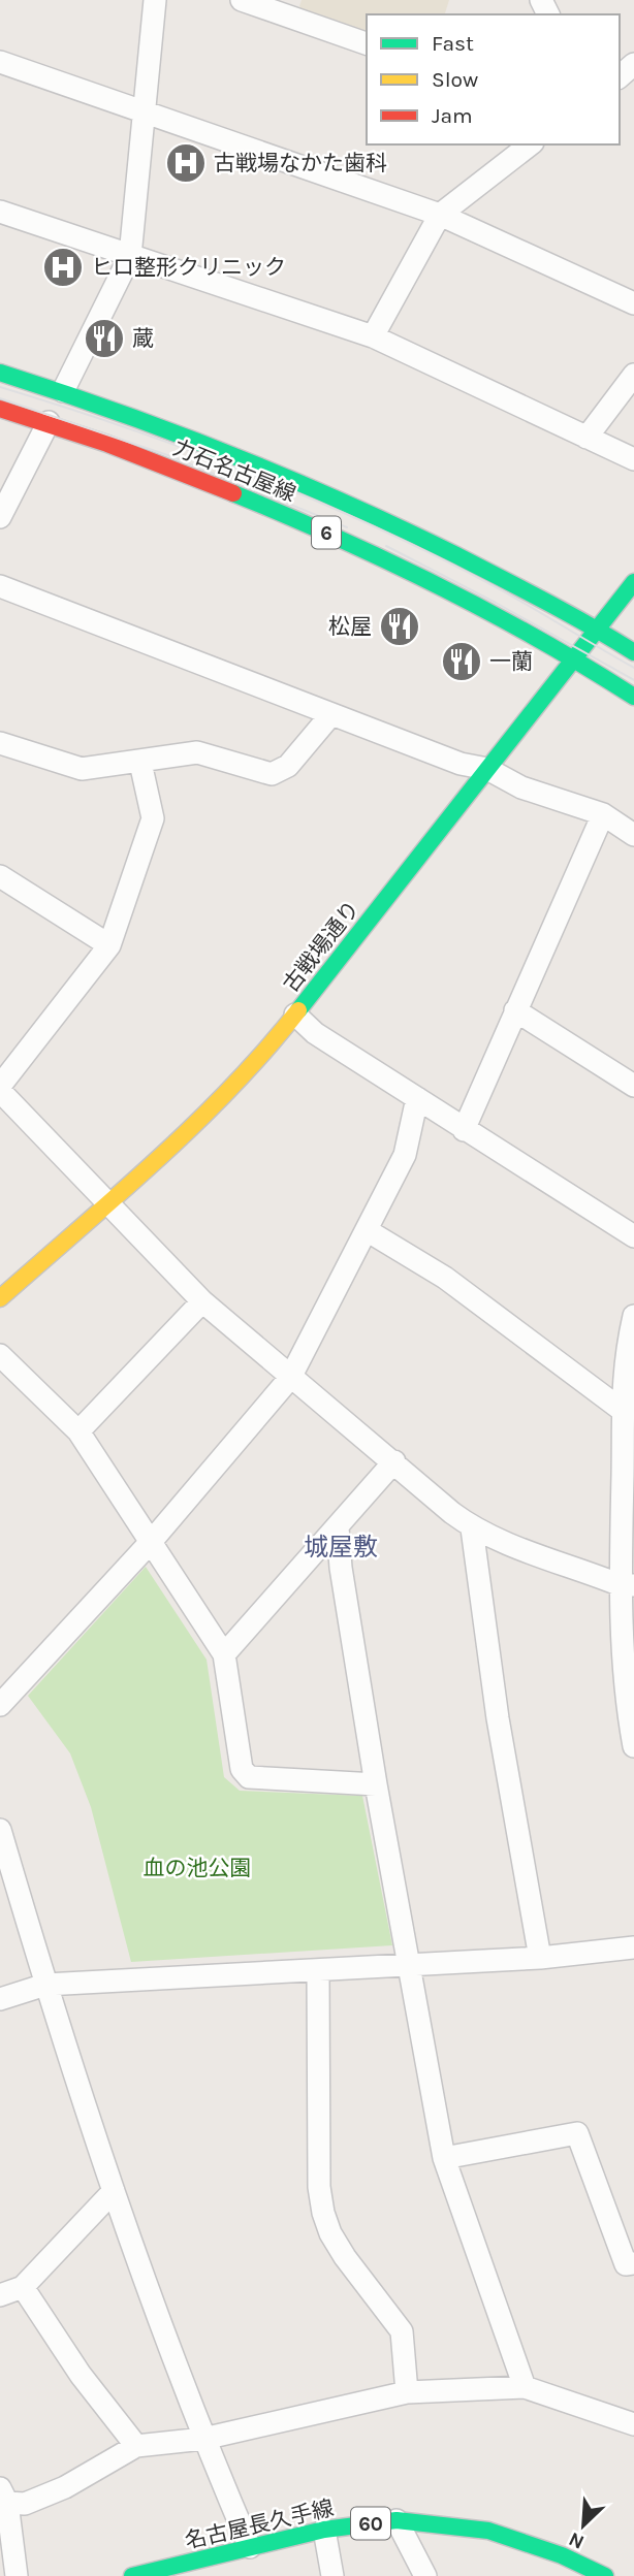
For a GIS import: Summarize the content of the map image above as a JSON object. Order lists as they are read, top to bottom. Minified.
{"streets":{"main road":["力石名古屋線","6","古戦場通り","60","名古屋長久手線"]},"crossings":[["力石名古屋線","古戦場通り"]],"districts":["城屋敷"],"parks":["血の池公園"],"places":{"hospital":["古戦場なかた歯科","ヒロ整形クリニック"],"restaurant":["蔵","松屋","一蘭"]},"legend":["Fast","Slow","Jam"],"north":"bottom left"}
